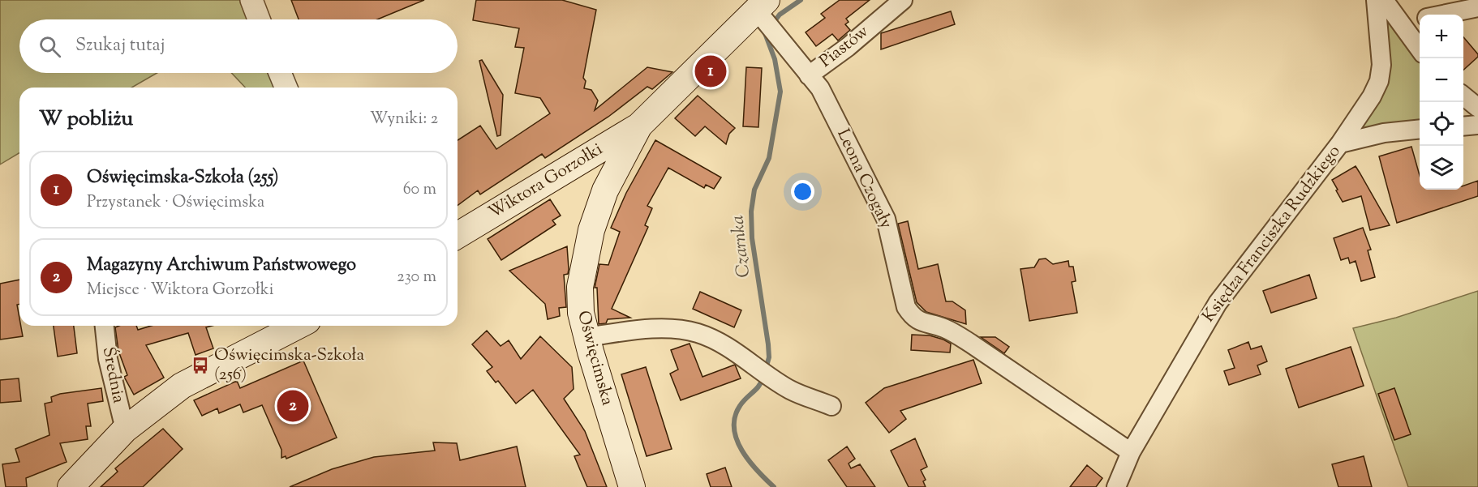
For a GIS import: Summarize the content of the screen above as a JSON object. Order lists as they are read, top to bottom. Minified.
{"streets":{"main road":["Wiktora Gorzołki","Oświęcimska"],"street":["Piastów","Leona Czogały","Księdza Franciszka Rudzkiego","Średnia"]},"crossings":[["Piastów","Leona Czogały"],["Leona Czogały","Księdza Franciszka Rudzkiego"],["Leona Czogały","Oświęcimska"],["Wiktora Gorzołki","Oświęcimska"]],"water":["Czarnka"],"places":{"bus stop":["Oświęcimska-Szkoła (256)"]},"page":{"map_buttons":["+","−"],"search":"Szukaj tutaj","pins":["1","2"],"heading":["W pobliżu","Wyniki: 2"],"list":[{"mark":"1","name":"Oświęcimska-Szkoła (255)","note":"Przystanek · Oświęcimska","value":"60 m"},{"mark":"2","name":"Magazyny Archiwum Państwowego","note":"Miejsce · Wiktora Gorzołki","value":"230 m"}]}}
